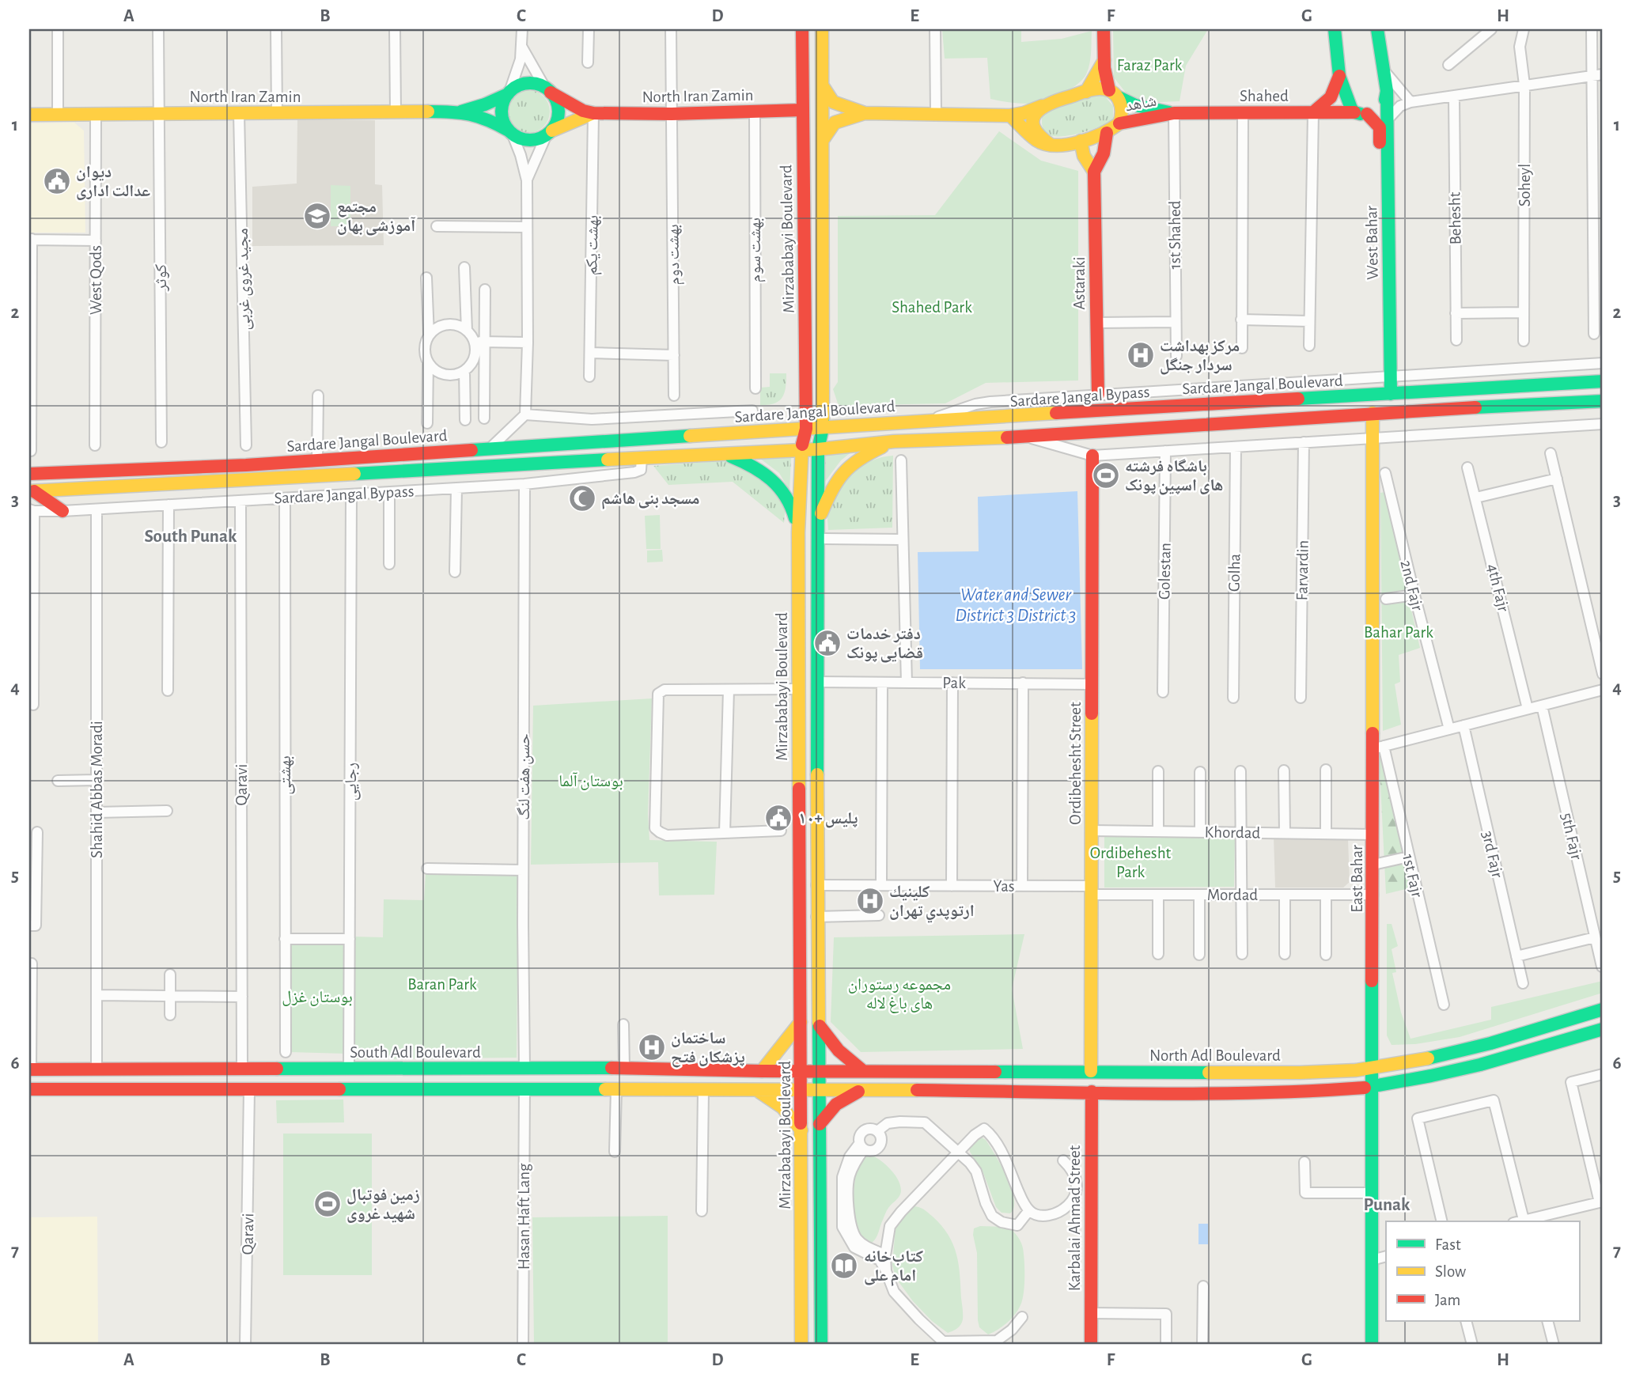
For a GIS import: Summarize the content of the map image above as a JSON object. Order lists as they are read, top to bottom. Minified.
{"streets":{"main road":["North Iran Zamin","Shahed","شاهد","Mirzababayi Boulevard","West Bahar","Astaraki","Sardare Jangal Boulevard","Ordibehesht Street","East Bahar","South Adl Boulevard","North Adl Boulevard","Karbalai Ahmad Street"],"street":["Soheyl","Behesht","1st Shahed","بهشت یکم","بهشت سوم","بهشت دوم","کوثر","مجید غروی غربی","West Qods","Sardare Jangal Bypass","Farvardin","Golestan","Golha","2nd Fajr","4th Fajr","Pak","بهشتی","حسن هفت لنگ","رجایی","Qaravi","Shahid Abbas Moradi","Khordad","5th Fajr","3rd Fajr","1st Fajr","Yas","Mordad","Hasan Haft Lang"]},"crossings":[["North Iran Zamin","Mirzababayi Boulevard"],["North Iran Zamin","بهشت یکم"],["North Iran Zamin","بهشت سوم"],["North Iran Zamin","بهشت دوم"],["North Iran Zamin","کوثر"],["North Iran Zamin","مجید غروی غربی"],["North Iran Zamin","West Qods"],["Shahed","شاهد"],["Shahed","1st Shahed"],["Shahed","West Bahar"],["شاهد","1st Shahed"],["Mirzababayi Boulevard","Sardare Jangal Boulevard"],["Mirzababayi Boulevard","Pak"],["Mirzababayi Boulevard","Yas"],["Mirzababayi Boulevard","South Adl Boulevard"],["Mirzababayi Boulevard","North Adl Boulevard"],["West Bahar","Sardare Jangal Boulevard"],["West Bahar","Sardare Jangal Bypass"],["Astaraki","Sardare Jangal Bypass"],["Sardare Jangal Boulevard","Sardare Jangal Bypass"],["Sardare Jangal Boulevard","East Bahar"],["Sardare Jangal Bypass","بهشتی"],["Sardare Jangal Bypass","حسن هفت لنگ"],["Sardare Jangal Bypass","رجایی"],["Sardare Jangal Bypass","Qaravi"],["Sardare Jangal Bypass","Shahid Abbas Moradi"],["Pak","Ordibehesht Street"],["Ordibehesht Street","Khordad"],["Ordibehesht Street","Yas"],["Ordibehesht Street","Mordad"],["Ordibehesht Street","North Adl Boulevard"],["حسن هفت لنگ","South Adl Boulevard"],["رجایی","South Adl Boulevard"],["Qaravi","South Adl Boulevard"],["Shahid Abbas Moradi","South Adl Boulevard"],["Khordad","East Bahar"],["1st Fajr","East Bahar"],["East Bahar","Mordad"],["East Bahar","North Adl Boulevard"],["Yas","Mordad"],["South Adl Boulevard","North Adl Boulevard"]],"districts":["South Punak","Punak"],"water":["Water and Sewer District 3 District 3"],"parks":["Faraz Park","Shahed Park","Bahar Park","بوستان آلما","Ordibehesht Park","Baran Park","مجموعه رستوران های باغ لاله","بوستان غزل"],"places":{"public building":["دیوان عدالت اداری","دفتر خدمات قضایی پونک","پلیس +۱۰"],"school or university":["مجتمع آموزشی بهان"],"hospital":["مرکز بهداشت سردار جنگل","كلينيك ارتوپدي تهران","ساختمان پزشکان فتح"],"sports":["باشگاه فرشته های اسپین پونک","زمین فوتبال شهید غروی"],"mosque":["مسجد بنی هاشم"],"library":["کتاب‌خانه امام علی"]},"legend":["Fast","Slow","Jam"],"grid":{"columns":["A","B","C","D","E","F","G","H"],"rows":["1","2","3","4","5","6","7"]}}
